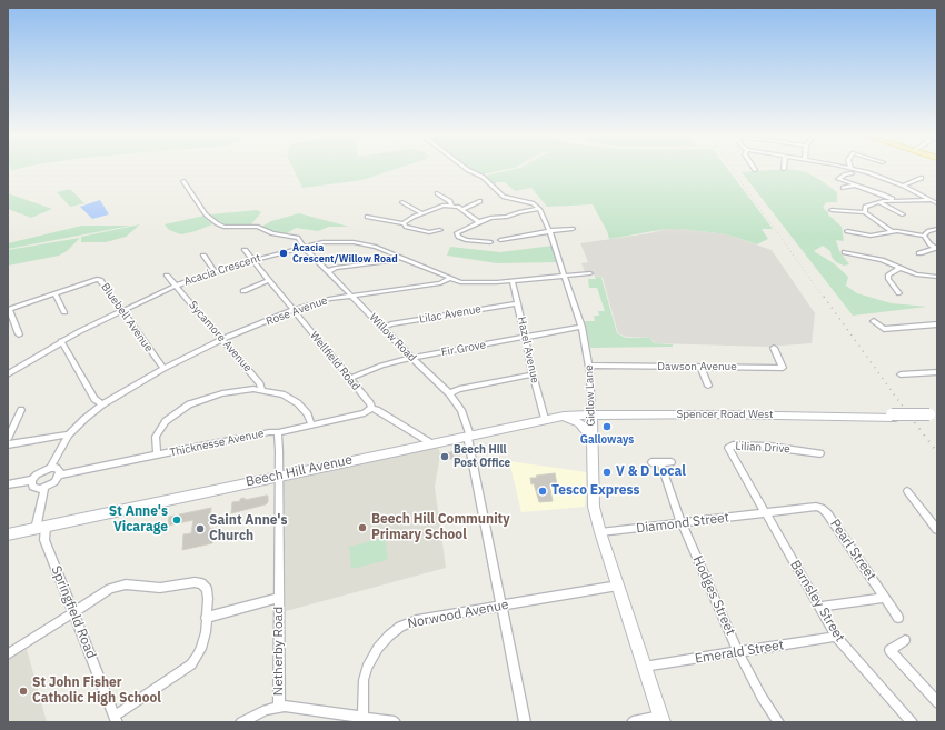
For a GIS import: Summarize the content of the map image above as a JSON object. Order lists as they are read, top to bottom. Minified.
{"streets":{"street":["Acacia Crescent","Rose Avenue","Lilac Avenue","Bluebell Avenue","Sycamore Avenue","Willow Road","Fir Grove","Hazel Avenue","Wellfield Road","Dawson Avenue","Gidlow Lane","Spencer Road West","Thicknesse Avenue","Lilian Drive","Beech Hill Avenue","Diamond Street","Pearl Street","Hodges Street","Barnsley Street","Springfield Road","Norwood Avenue","Netherby Road","Emerald Street"]},"crossings":[["Acacia Crescent","Rose Avenue"],["Acacia Crescent","Bluebell Avenue"],["Acacia Crescent","Sycamore Avenue"],["Acacia Crescent","Willow Road"],["Acacia Crescent","Wellfield Road"],["Rose Avenue","Bluebell Avenue"],["Rose Avenue","Sycamore Avenue"],["Rose Avenue","Willow Road"],["Rose Avenue","Hazel Avenue"],["Rose Avenue","Wellfield Road"],["Rose Avenue","Gidlow Lane"],["Lilac Avenue","Willow Road"],["Lilac Avenue","Hazel Avenue"],["Willow Road","Fir Grove"],["Willow Road","Beech Hill Avenue"],["Willow Road","Norwood Avenue"],["Fir Grove","Hazel Avenue"],["Fir Grove","Wellfield Road"],["Fir Grove","Gidlow Lane"],["Hazel Avenue","Beech Hill Avenue"],["Wellfield Road","Thicknesse Avenue"],["Wellfield Road","Beech Hill Avenue"],["Dawson Avenue","Gidlow Lane"],["Gidlow Lane","Spencer Road West"],["Gidlow Lane","Beech Hill Avenue"],["Gidlow Lane","Diamond Street"],["Gidlow Lane","Norwood Avenue"],["Gidlow Lane","Emerald Street"],["Spencer Road West","Beech Hill Avenue"],["Thicknesse Avenue","Netherby Road"],["Lilian Drive","Diamond Street"],["Lilian Drive","Pearl Street"],["Lilian Drive","Barnsley Street"],["Beech Hill Avenue","Springfield Road"],["Beech Hill Avenue","Netherby Road"],["Diamond Street","Pearl Street"],["Diamond Street","Hodges Street"],["Diamond Street","Barnsley Street"],["Pearl Street","Barnsley Street"],["Hodges Street","Emerald Street"],["Barnsley Street","Emerald Street"]],"places":["Acacia Crescent/Willow Road","Galloways","Beech Hill Post Office","V & D Local","Tesco Express","St Anne's Vicarage","Beech Hill Community Primary School","Saint Anne's Church","St John Fisher Catholic High School"]}
